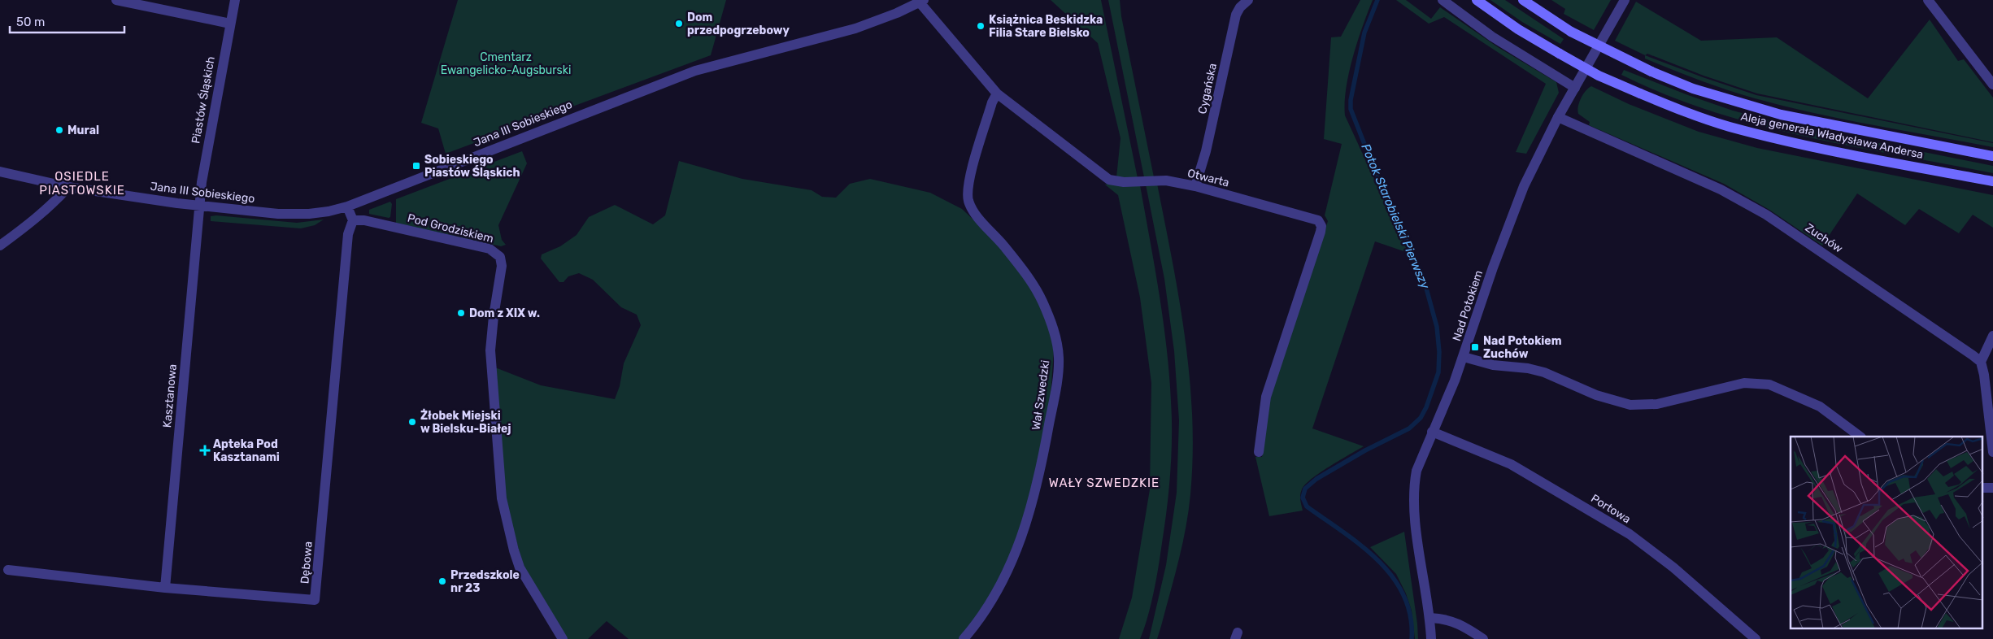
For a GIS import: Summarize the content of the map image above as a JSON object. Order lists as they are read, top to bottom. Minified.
{"streets":{"main road":["Aleja generała Władysława Andersa"],"street":["Cygańska","Piastów Śląskich","Jana III Sobieskiego","Otwarta","Pod Grodziskiem","Zuchów","Nad Potokiem","Wał Szwedzki","Kasztanowa","Portowa","Dębowa"]},"crossings":[["Cygańska","Otwarta"],["Piastów Śląskich","Jana III Sobieskiego"],["Piastów Śląskich","Kasztanowa"],["Jana III Sobieskiego","Otwarta"],["Jana III Sobieskiego","Kasztanowa"],["Otwarta","Wał Szwedzki"],["Pod Grodziskiem","Dębowa"],["Zuchów","Nad Potokiem"],["Nad Potokiem","Portowa"],["Kasztanowa","Dębowa"]],"districts":["OSIEDLE PIASTOWSKIE","WAŁY SZWEDZKIE"],"water":["Potok Starobielski Pierwszy"],"parks":["Cmentarz Ewangelicko-Augsburski"],"places":{"other":["Dom przedpogrzebowy","Książnica Beskidzka Filia Stare Bielsko","Mural","Dom z XIX w.","Żłobek Miejski w Bielsku-Białej","Przedszkole nr 23"],"transit":["Sobieskiego Piastów Śląskich","Nad Potokiem Zuchów"],"health":["Apteka Pod Kasztanami"]},"scale_bar":"50 m"}
